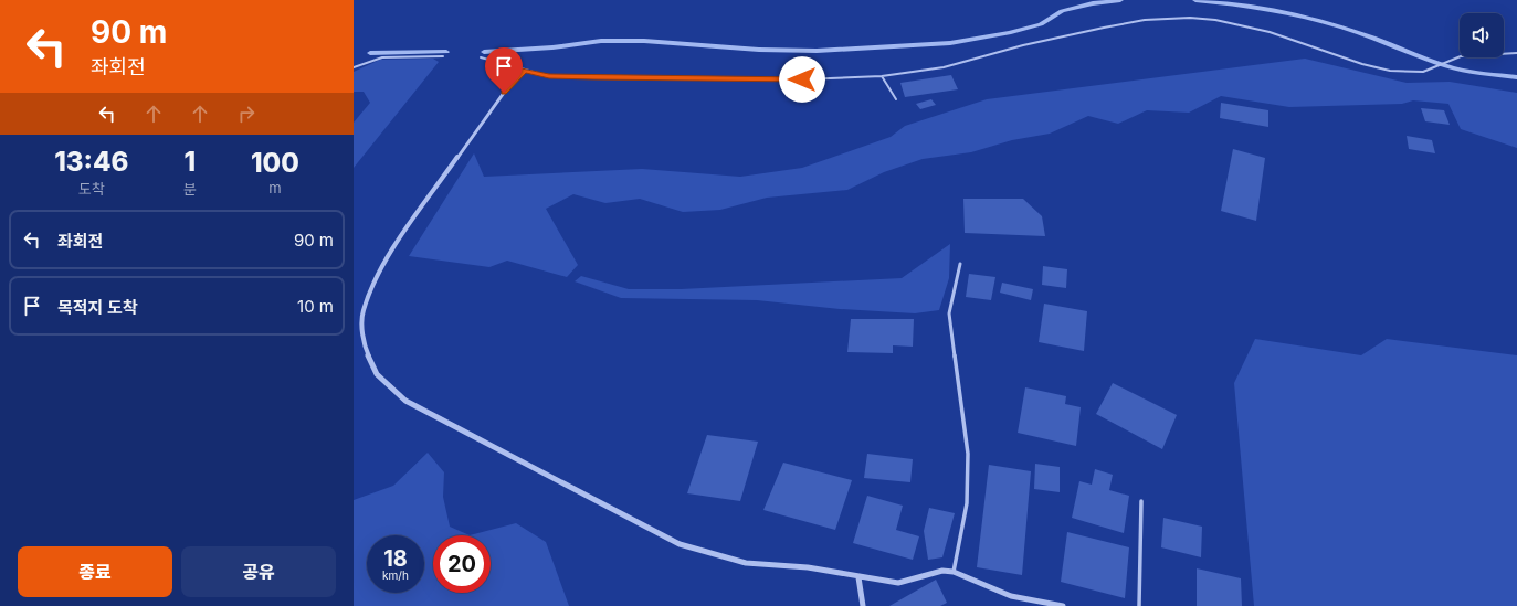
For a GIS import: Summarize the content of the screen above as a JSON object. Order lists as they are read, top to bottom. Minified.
{"page":{"turn":["90 m","좌회전"],"eta":["13:46","도착","1","분","100","m"],"list":[{"name":"좌회전","value":"90 m"},{"name":"목적지 도착","value":"10 m"}],"speed":"18 km/h","limit":"20","buttons":["종료","공유"]}}
